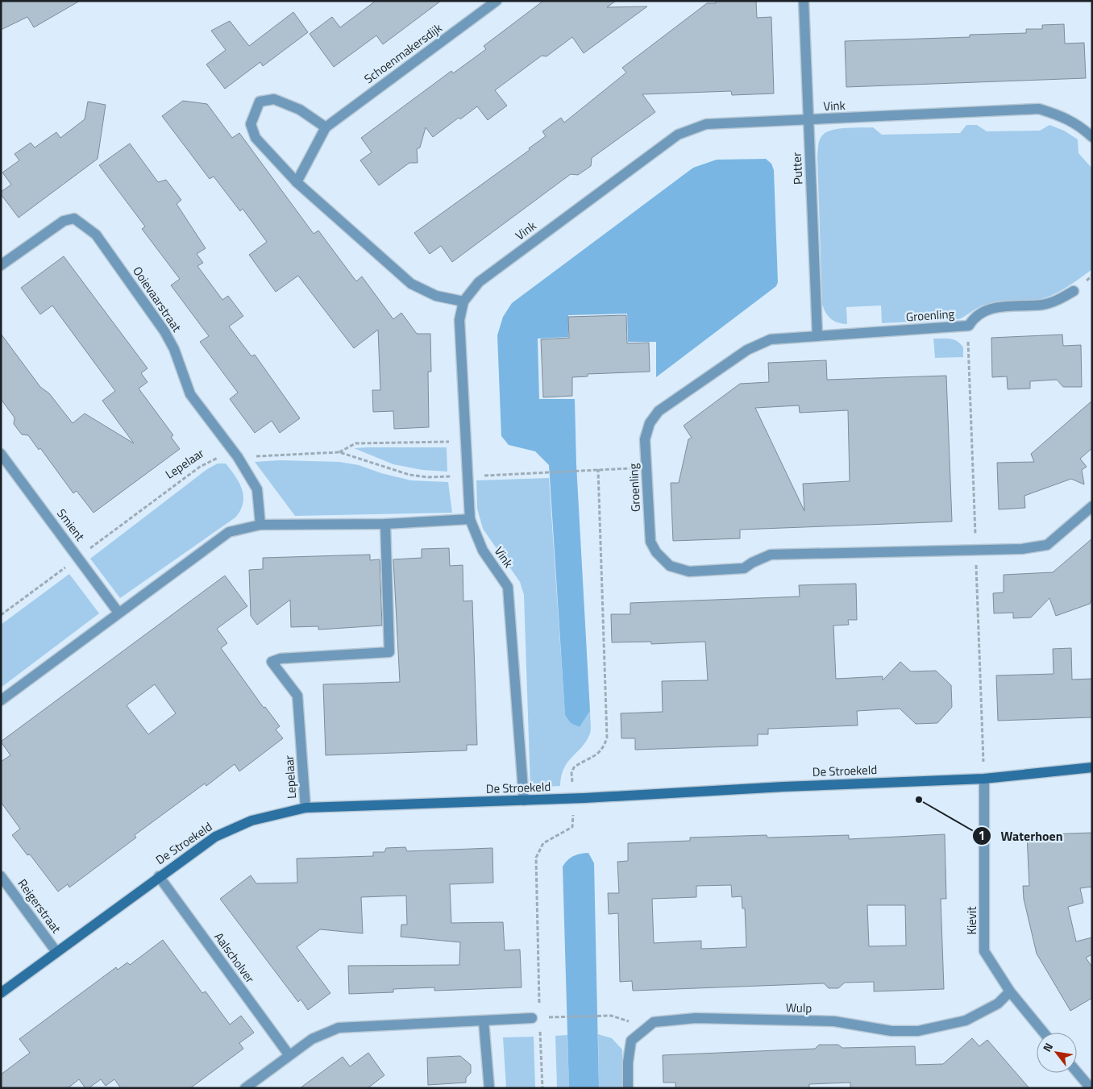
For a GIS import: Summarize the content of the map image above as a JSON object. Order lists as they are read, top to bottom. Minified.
{"streets":{"street":["Schoenmakersdijk","Vink","Putter","Ooievaarstraat","Groenling","Lepelaar","Smient","De Stroekeld","Reigerstraat","Kievit","Aalscholver","Wulp"]},"crossings":[["Vink","Putter"],["Vink","Lepelaar"],["Vink","De Stroekeld"],["Putter","Groenling"],["Ooievaarstraat","Lepelaar"],["Groenling","Lepelaar"],["Lepelaar","Smient"],["Lepelaar","De Stroekeld"],["De Stroekeld","Reigerstraat"],["De Stroekeld","Kievit"],["De Stroekeld","Aalscholver"],["Kievit","Wulp"]],"places":["Waterhoen"],"north":"top left"}
